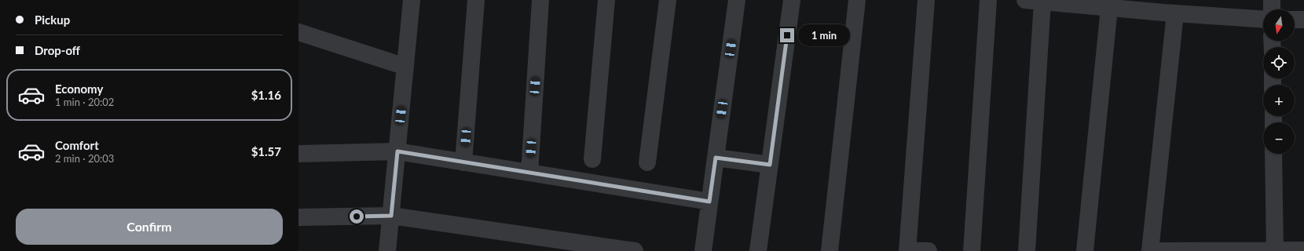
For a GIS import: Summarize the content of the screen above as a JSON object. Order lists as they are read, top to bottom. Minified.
{"north":"bottom","page":{"banner":["Pickup","Drop-off"],"map_buttons":["+","−"],"bubble":"1 min","list":[{"name":"Economy","note":"1 min · 20:02","value":"$1.16"},{"name":"Comfort","note":"2 min · 20:03","value":"$1.57"}],"buttons":"Confirm"}}
